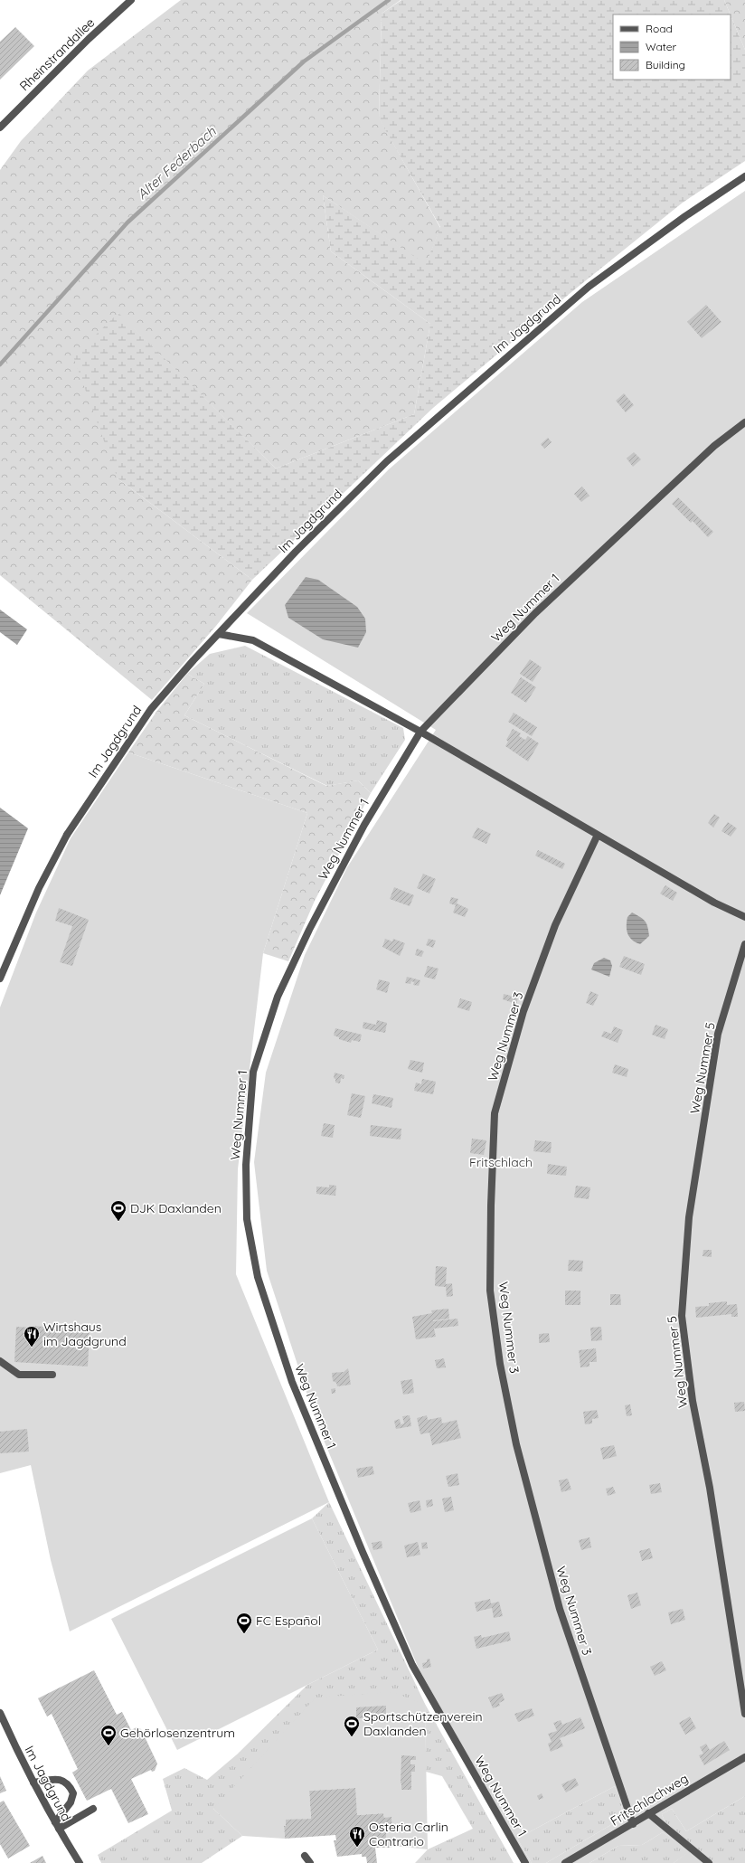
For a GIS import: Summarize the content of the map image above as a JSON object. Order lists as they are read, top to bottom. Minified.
{"streets":{"street":["Rheinstrandallee","Im Jagdgrund","Weg Nummer 1","Weg Nummer 3","Weg Nummer 5","Fritschlachweg"]},"crossings":[["Weg Nummer 3","Fritschlachweg"]],"water":["Alter Federbach"],"parks":["Fritschlach"],"places":{"sports":["DJK Daxlanden","FC Español","Sportschützenverein Daxlanden","Gehörlosenzentrum"],"restaurant":["Wirtshaus im Jagdgrund","Osteria Carlin Contrario"]},"legend":["Road","Water","Building"]}
